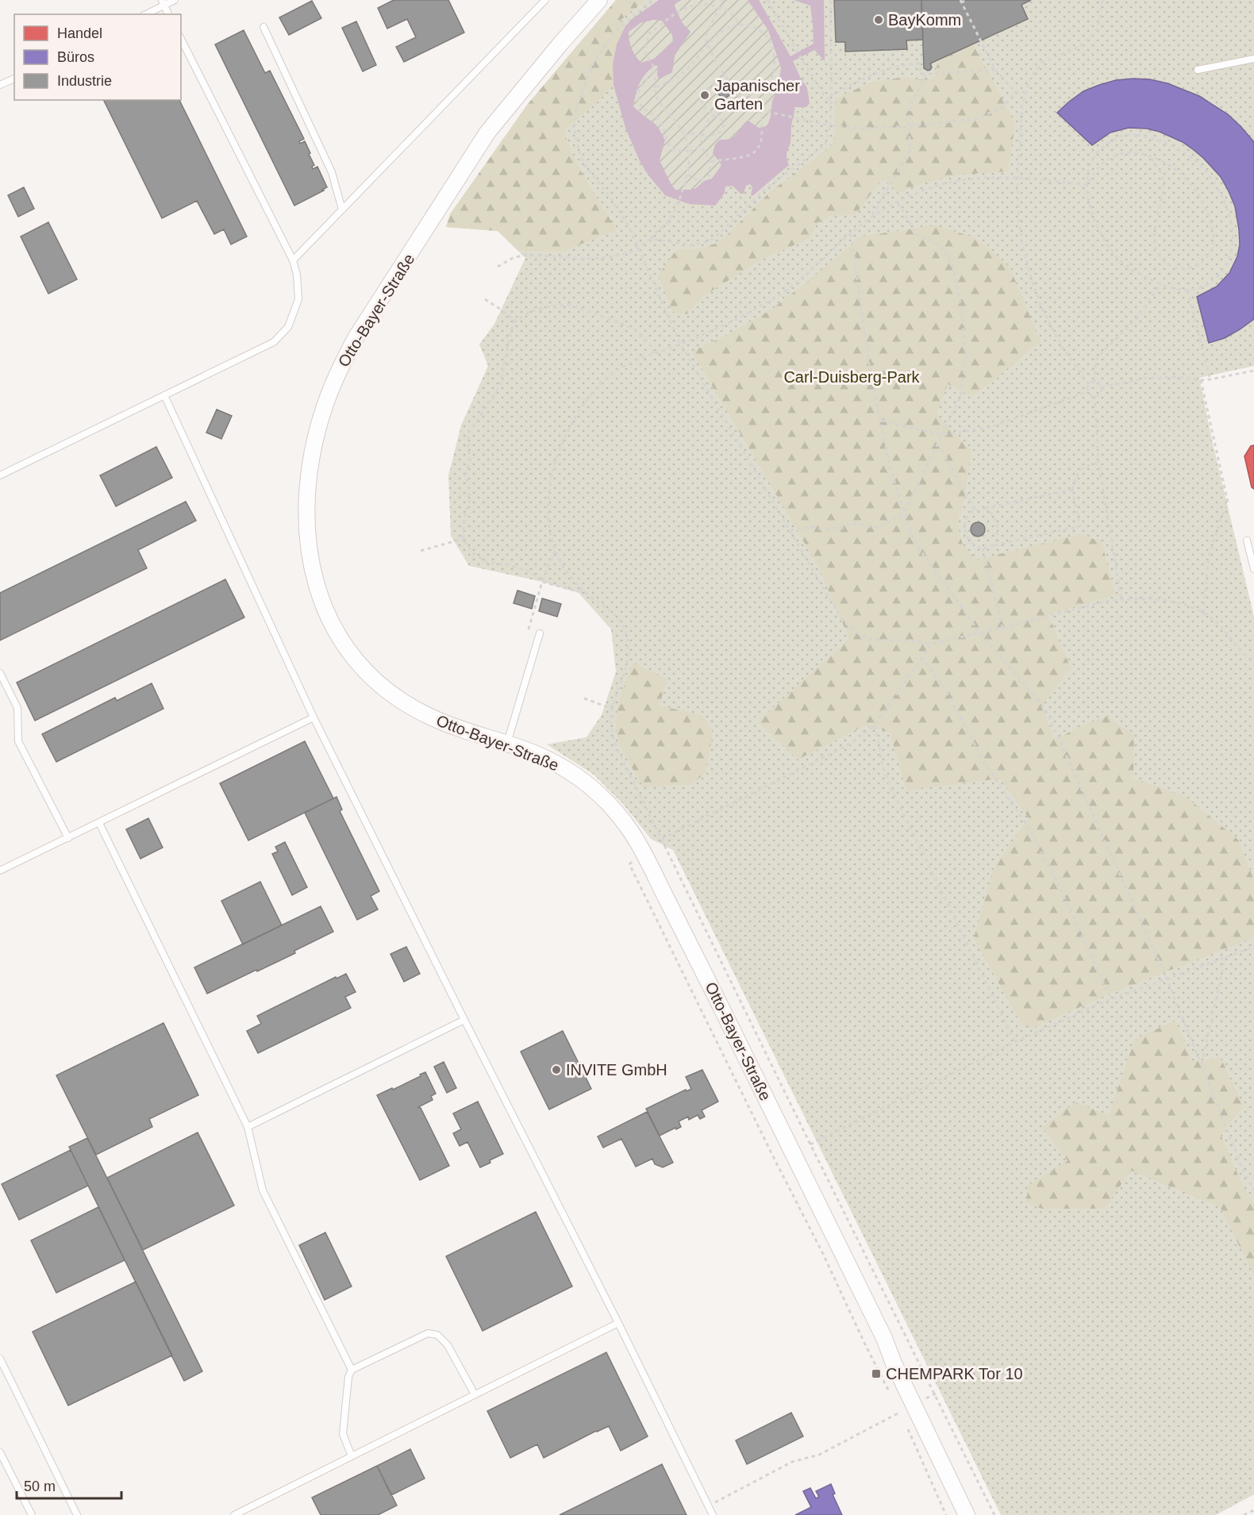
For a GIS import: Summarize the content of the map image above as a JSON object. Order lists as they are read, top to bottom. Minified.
{"streets":{"street":["Otto-Bayer-Straße"]},"parks":["Carl-Duisberg-Park"],"places":{"other":["BayKomm","Japanischer Garten","INVITE GmbH"],"transit":["CHEMPARK Tor 10"]},"legend":["Handel","Büros","Industrie"],"scale_bar":"50 m"}
